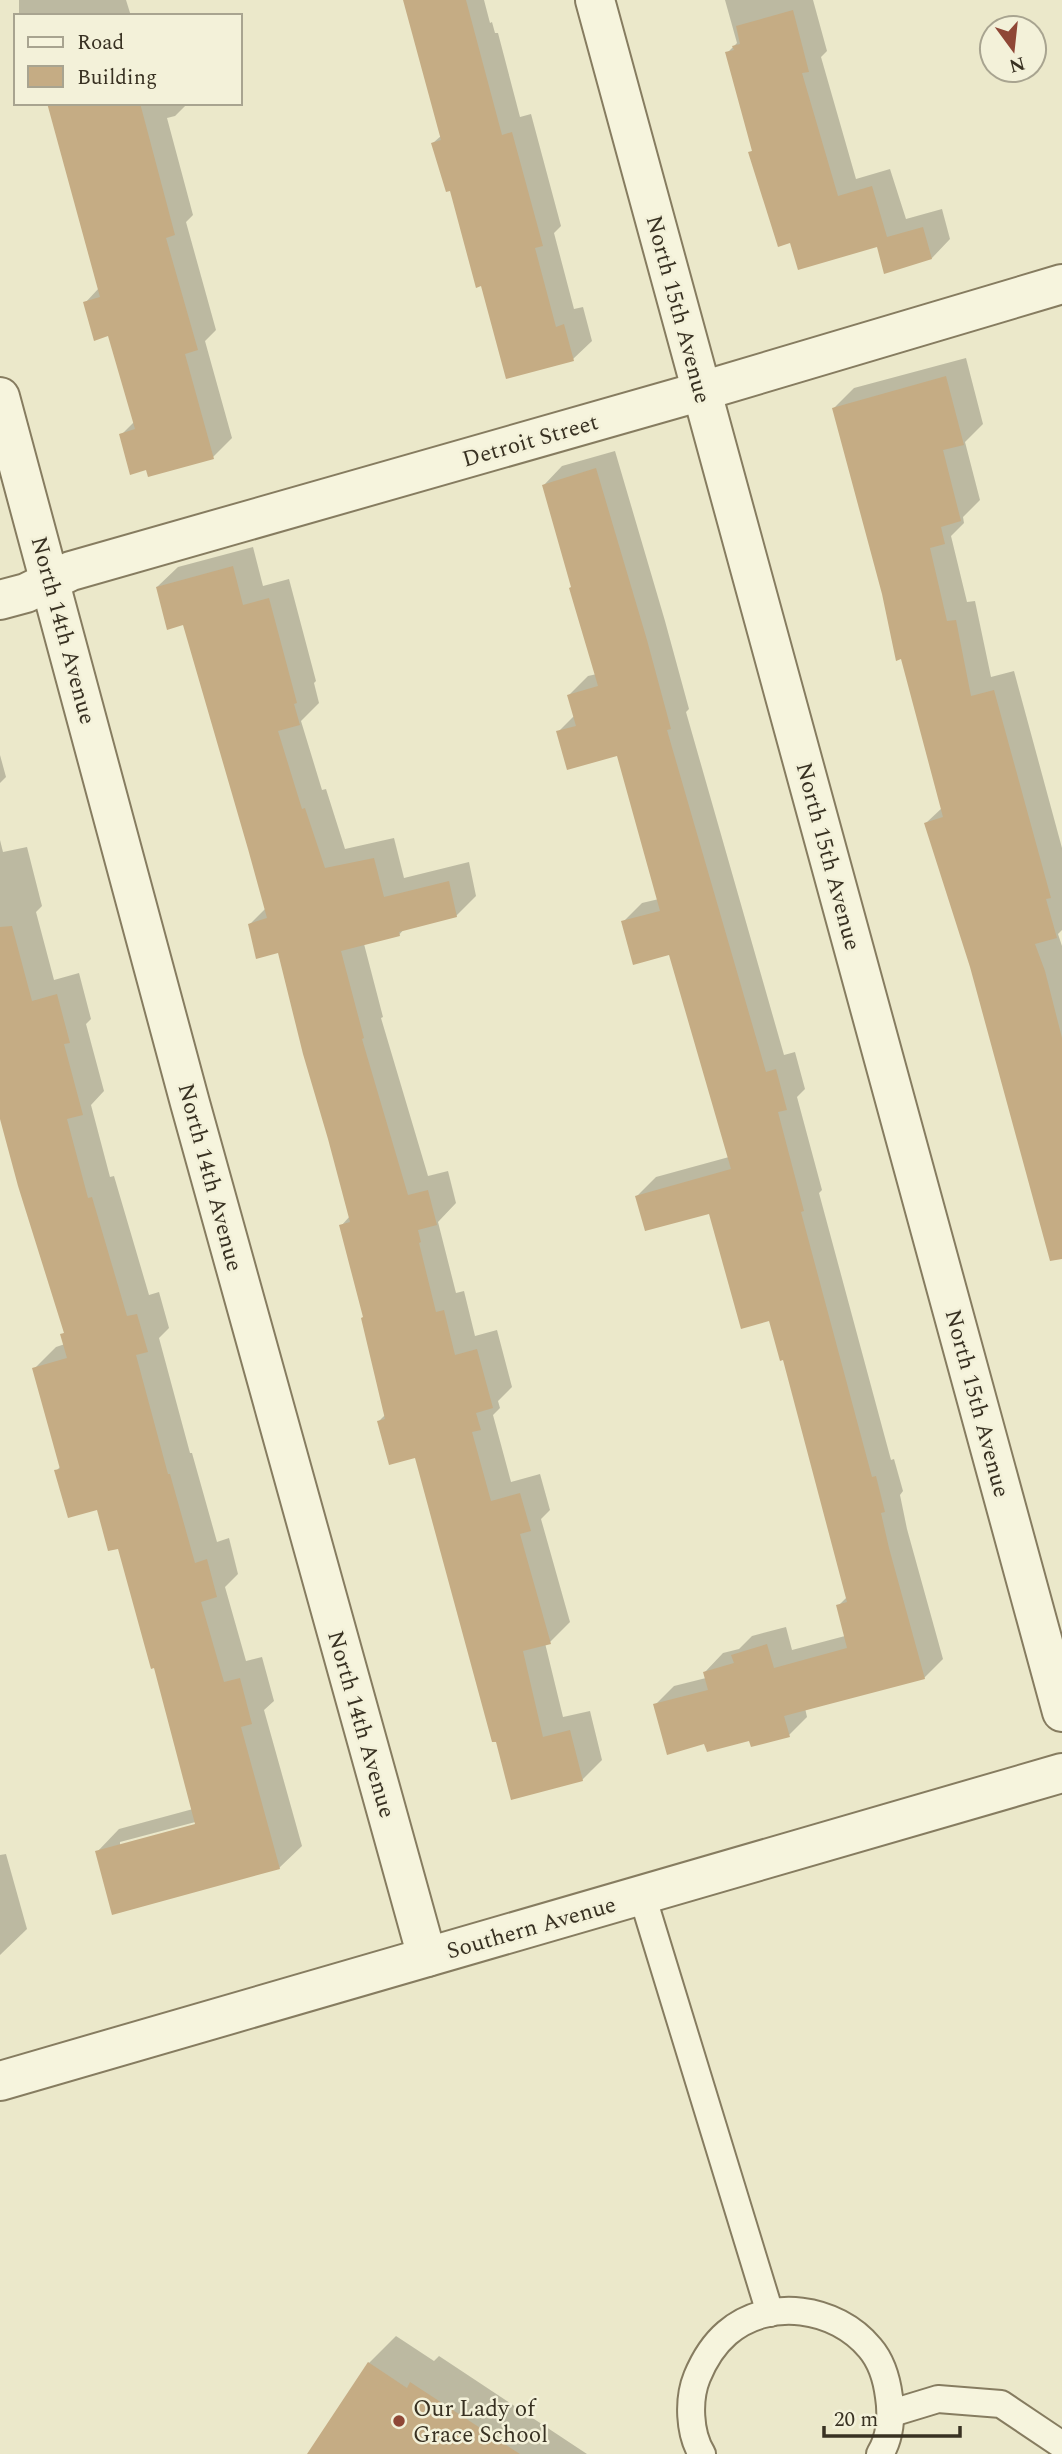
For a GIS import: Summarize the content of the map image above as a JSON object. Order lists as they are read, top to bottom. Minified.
{"streets":{"street":["North 15th Avenue","Detroit Street","North 14th Avenue","Southern Avenue"]},"crossings":[["North 15th Avenue","Detroit Street"],["Detroit Street","North 14th Avenue"],["North 14th Avenue","Southern Avenue"]],"places":["Our Lady of Grace School"],"legend":["Road","Building"],"scale_bar":"20 m","north":"bottom"}
